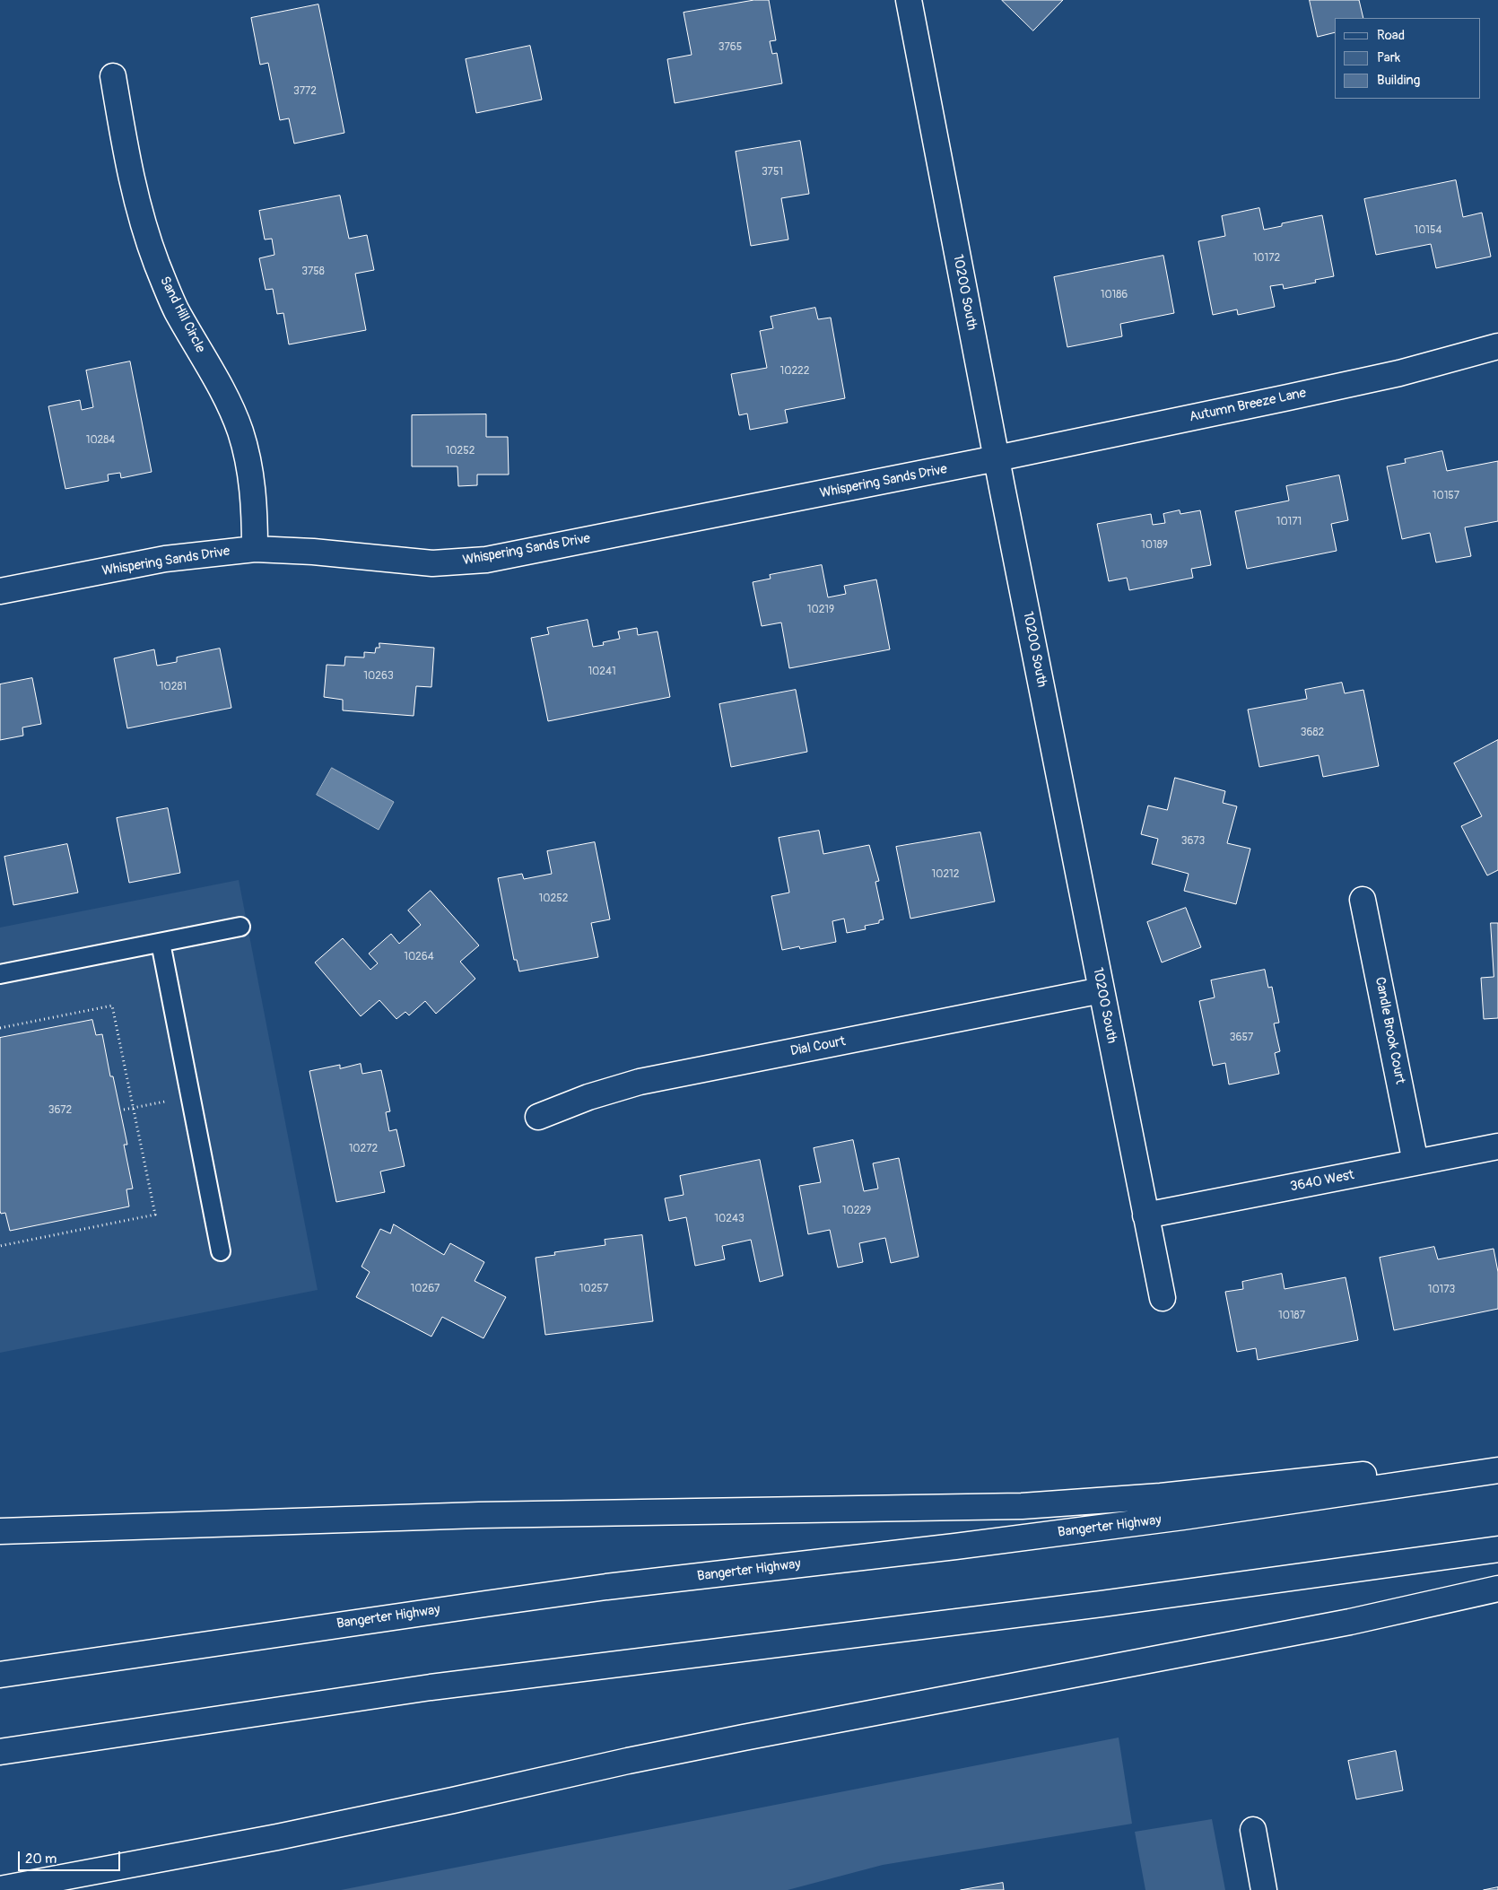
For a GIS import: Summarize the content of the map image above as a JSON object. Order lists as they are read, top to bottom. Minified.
{"streets":{"main road":["10200 South","Sand Hill Circle","Autumn Breeze Lane","Whispering Sands Drive","Candle Brook Court","Dial Court","3640 West","Bangerter Highway"]},"crossings":[["10200 South","Autumn Breeze Lane"],["10200 South","Whispering Sands Drive"],["10200 South","Dial Court"],["10200 South","3640 West"],["Sand Hill Circle","Whispering Sands Drive"],["Autumn Breeze Lane","Whispering Sands Drive"],["Candle Brook Court","3640 West"]],"house_numbers":["3765","3772","3751","10154","10172","3758","10186","10222","10284","10252","10157","10171","10189","10219","10241","10263","10281","3682","3673","10212","10252","10264","3657","3672","10272","10229","10243","10267","10257","10173","10187"],"legend":["Road","Park","Building"],"scale_bar":"20 m"}
